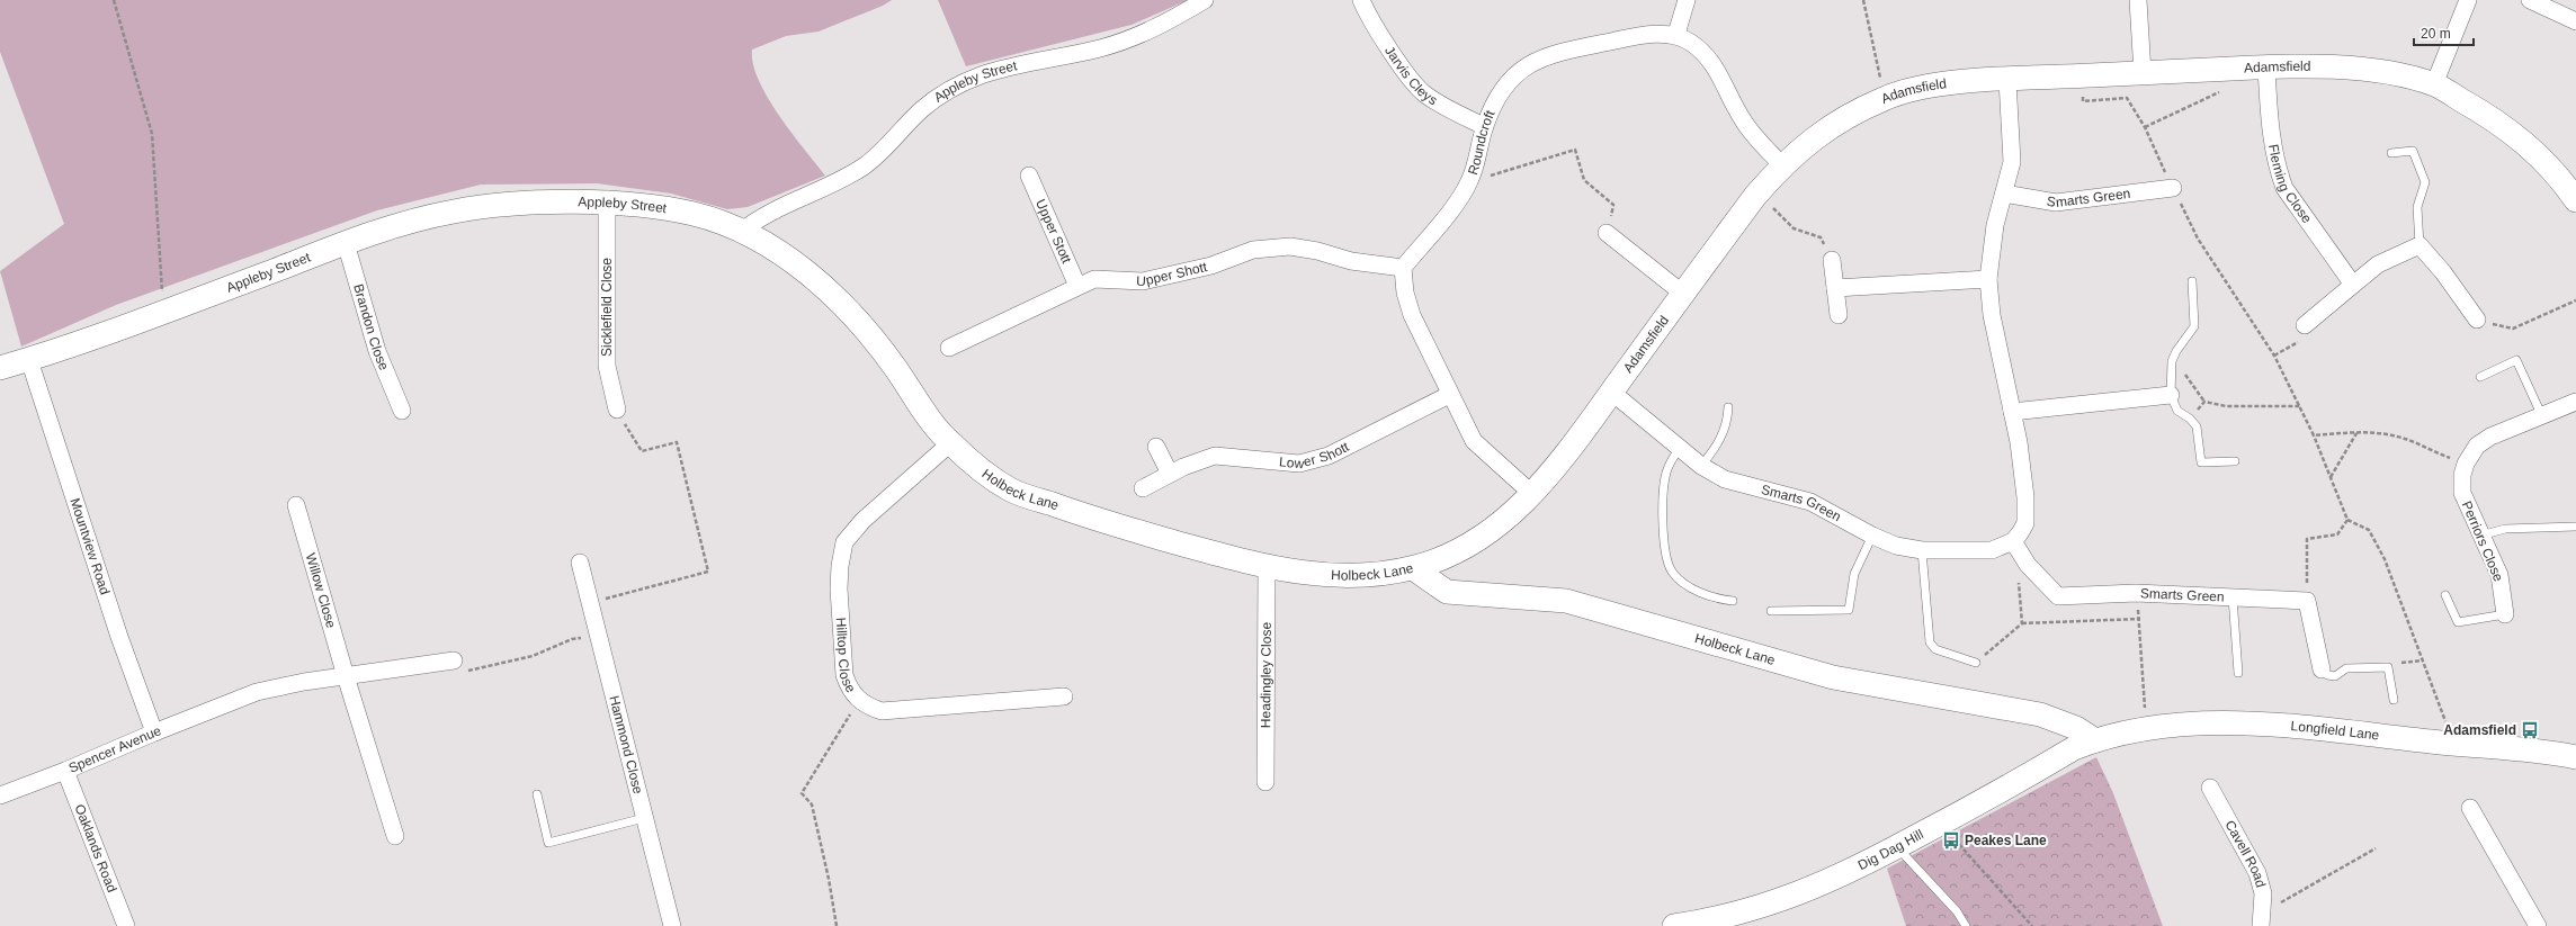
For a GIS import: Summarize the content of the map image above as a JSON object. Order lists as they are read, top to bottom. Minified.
{"streets":{"street":["Adamsfield","Jarvis Cleys","Appleby Street","Roundcroft","Fleming Close","Smarts Green","Upper Stott","Upper Shott","Sicklefield Close","Brandon Close","Lower Shott","Holbeck Lane","Perriors Close","Mountview Road","Willow Close","Hilltop Close","Headingley Close","Longfield Lane","Hammond Close","Spencer Avenue","Oaklands Road","Dig Dag Hill","Cavell Road"]},"crossings":[["Adamsfield","Fleming Close"],["Adamsfield","Smarts Green"],["Adamsfield","Holbeck Lane"],["Jarvis Cleys","Roundcroft"],["Appleby Street","Sicklefield Close"],["Appleby Street","Brandon Close"],["Appleby Street","Holbeck Lane"],["Appleby Street","Mountview Road"],["Roundcroft","Upper Shott"],["Upper Stott","Upper Shott"],["Holbeck Lane","Hilltop Close"],["Holbeck Lane","Headingley Close"],["Holbeck Lane","Longfield Lane"],["Holbeck Lane","Dig Dag Hill"],["Mountview Road","Spencer Avenue"],["Willow Close","Spencer Avenue"],["Longfield Lane","Dig Dag Hill"],["Spencer Avenue","Oaklands Road"]],"places":{"bus stop":["Adamsfield","Peakes Lane"]},"scale_bar":"20 m"}
